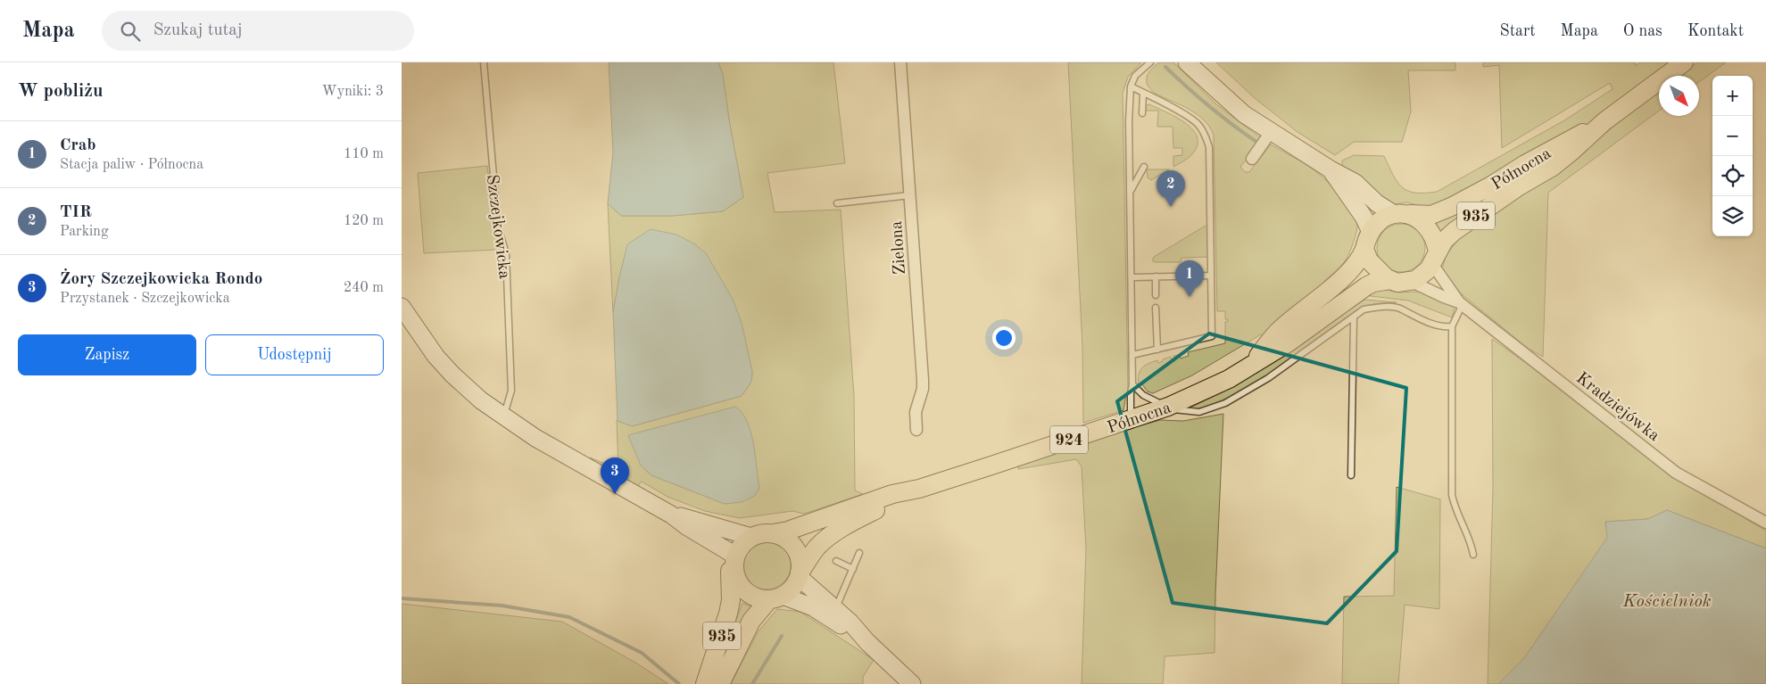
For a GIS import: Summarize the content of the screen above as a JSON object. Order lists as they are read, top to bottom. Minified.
{"streets":{"main road":["Północna","935","924"],"street":["Zielona","Kradziejówka"],"lane":["Szczejkowicka"]},"crossings":[["Północna","935"],["Północna","Kradziejówka"],["Północna","924"],["935","924"],["Kradziejówka","924"]],"water":["Kościelniok"],"north":"bottom right","page":{"header":"Mapa","search":"Szukaj tutaj","nav":["Start","Mapa","O nas","Kontakt"],"heading":["W pobliżu","Wyniki: 3"],"map_buttons":["+","−"],"list":[{"mark":"1","name":"Crab","note":"Stacja paliw · Północna","value":"110 m"},{"mark":"2","name":"TIR","note":"Parking","value":"120 m"},{"mark":"3","name":"Żory Szczejkowicka Rondo","note":"Przystanek · Szczejkowicka","value":"240 m"}],"pins":["2","1","3"],"buttons":["Zapisz","Udostępnij"]}}
